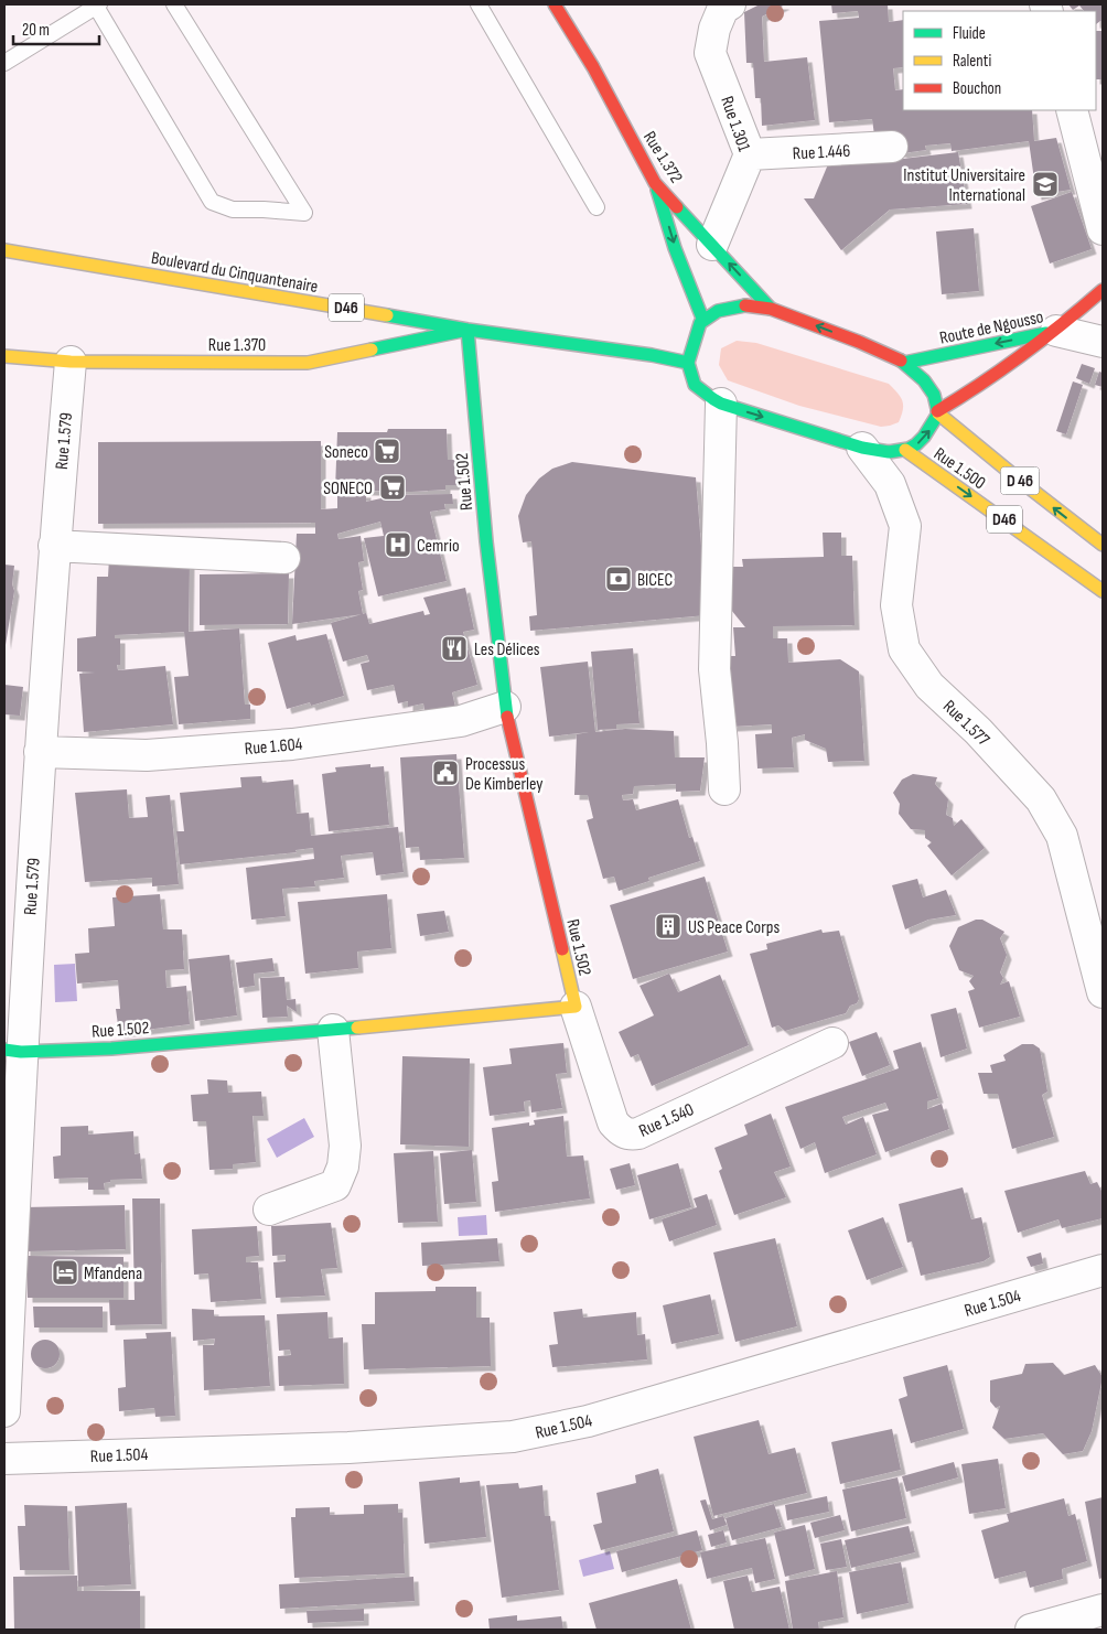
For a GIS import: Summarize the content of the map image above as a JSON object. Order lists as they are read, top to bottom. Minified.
{"streets":{"main road":["Rue 1.372","Boulevard du Cinquantenaire","D46","Route de Ngousso","Rue 1.370","Rue 1.500","D 46","Rue 1.502"],"street":["Rue 1.301","Rue 1.446","Rue 1.579","Rue 1.577","Rue 1.604","Rue 1.540","Rue 1.504"]},"crossings":[["Rue 1.301","Rue 1.446"],["Rue 1.301","Rue 1.372"],["Boulevard du Cinquantenaire","Rue 1.370"],["Boulevard du Cinquantenaire","Rue 1.502"],["Rue 1.370","Rue 1.579"],["Rue 1.370","Rue 1.502"],["Rue 1.579","Rue 1.502"],["Rue 1.579","Rue 1.604"],["Rue 1.502","Rue 1.604"],["Rue 1.502","Rue 1.540"]],"places":{"school or university":["Institut Universitaire International"],"supermarket":["Soneco","SONECO"],"hospital":["Cemrio"],"bank":["BICEC"],"restaurant":["Les Délices"],"public building":["Processus De Kimberley"],"building":["US Peace Corps"],"hotel":["Mfandena"]},"legend":["Fluide","Ralenti","Bouchon"],"scale_bar":"20 m"}
